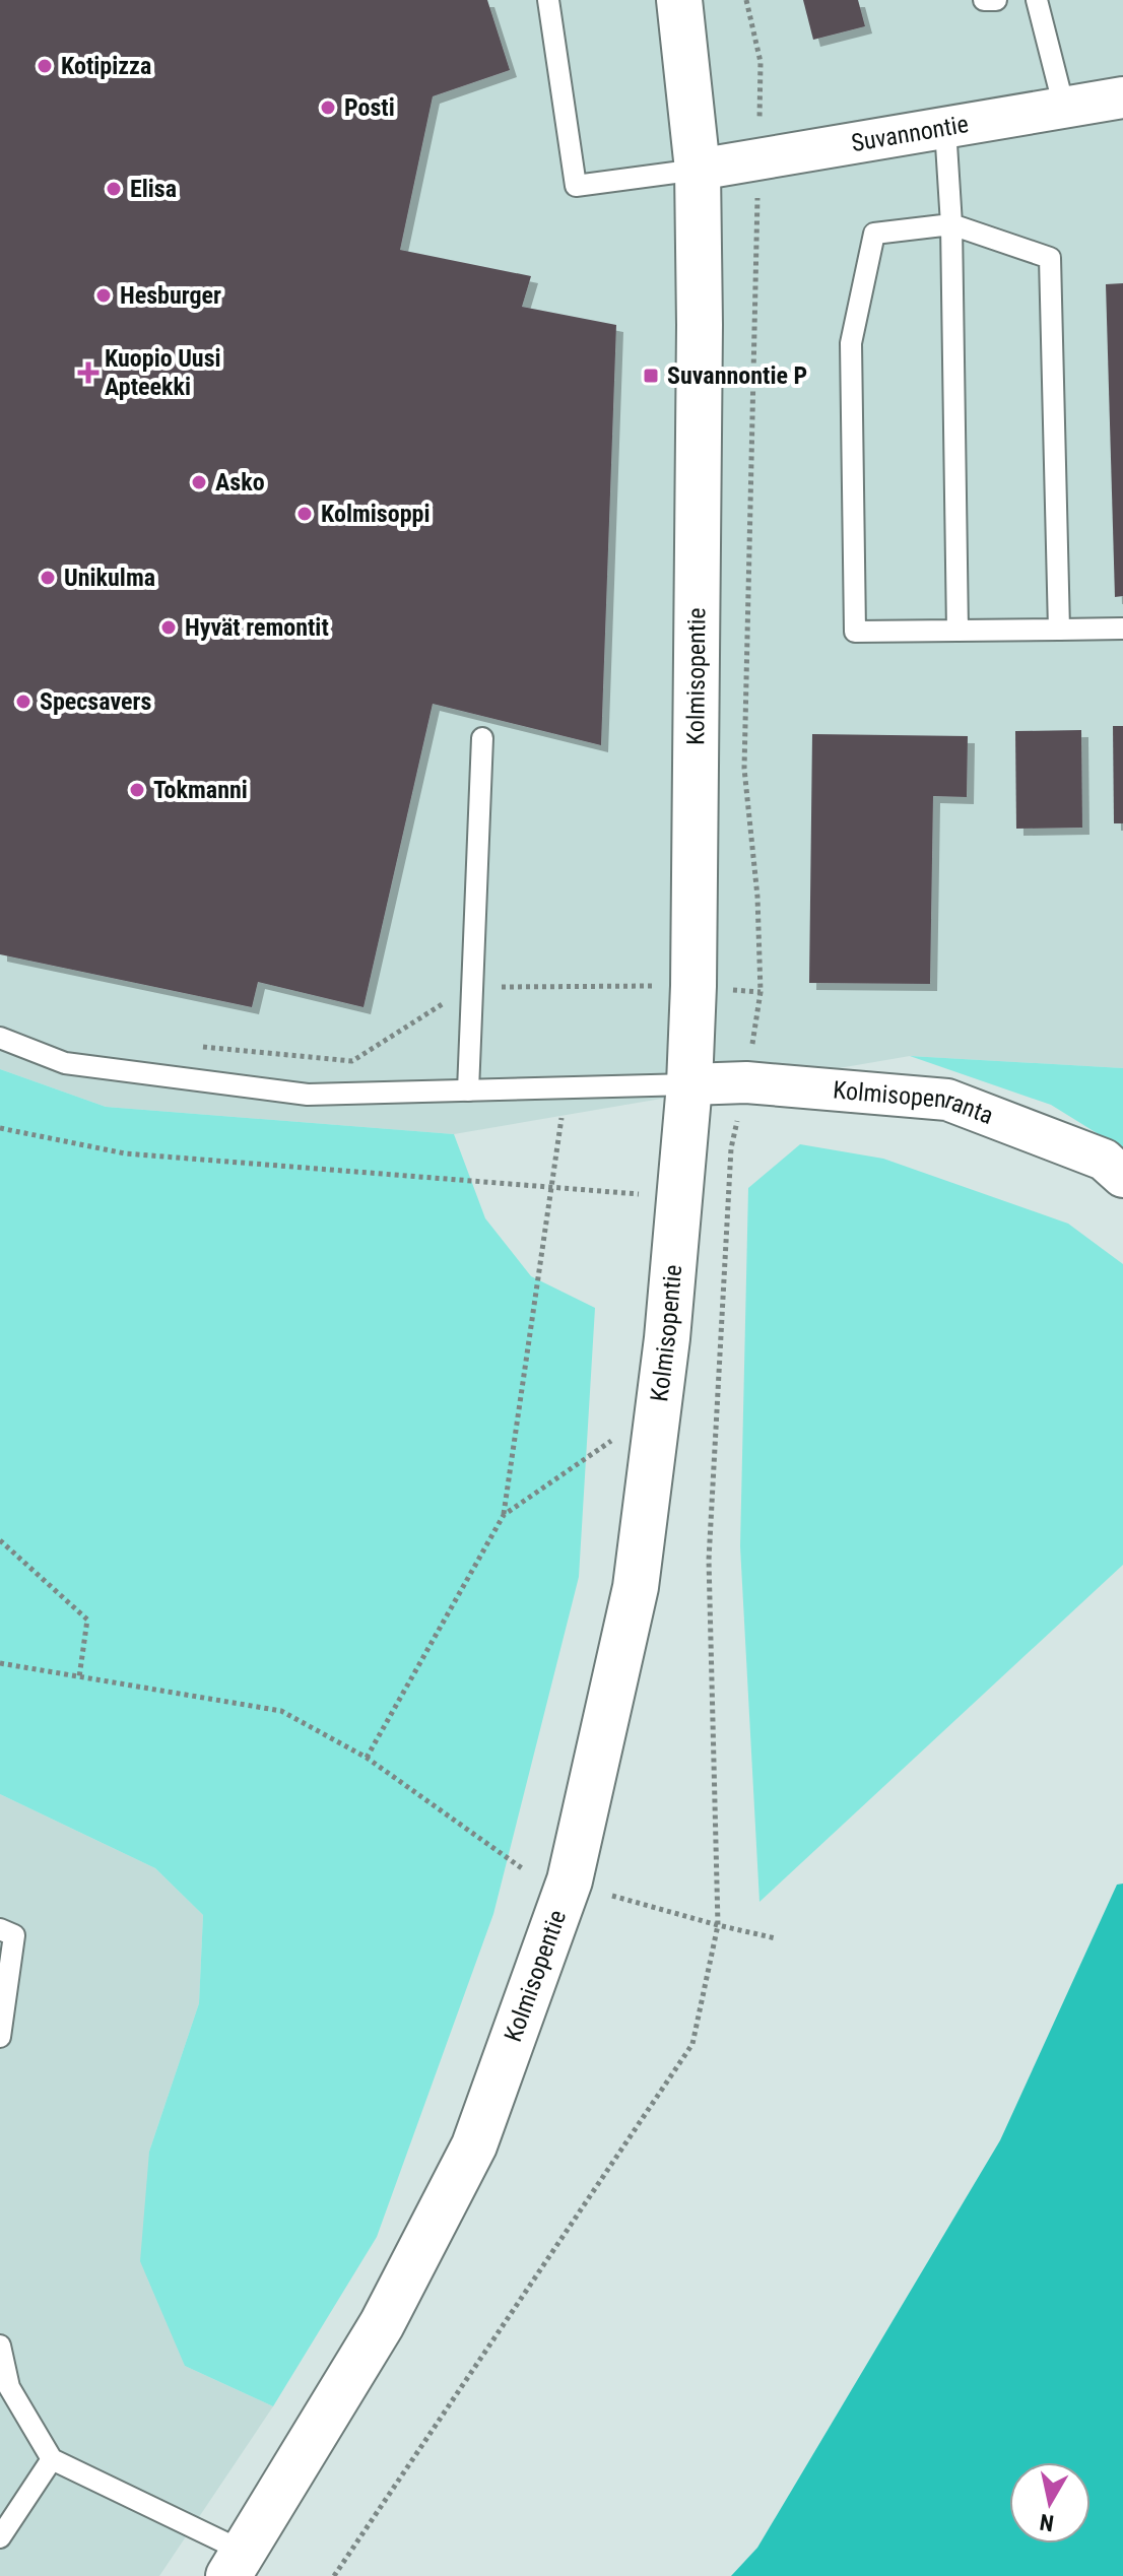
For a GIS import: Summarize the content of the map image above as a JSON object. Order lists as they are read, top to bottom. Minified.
{"streets":{"main road":["Kolmisopentie"],"street":["Suvannontie","Kolmisopenranta"]},"crossings":[["Suvannontie","Kolmisopentie"],["Kolmisopentie","Kolmisopenranta"]],"places":{"other":["Kotipizza","Posti","Elisa","Hesburger","Asko","Kolmisoppi","Unikulma","Hyvät remontit","Specsavers","Tokmanni"],"health":["Kuopio Uusi Apteekki"],"transit":["Suvannontie P"]},"north":"bottom"}
